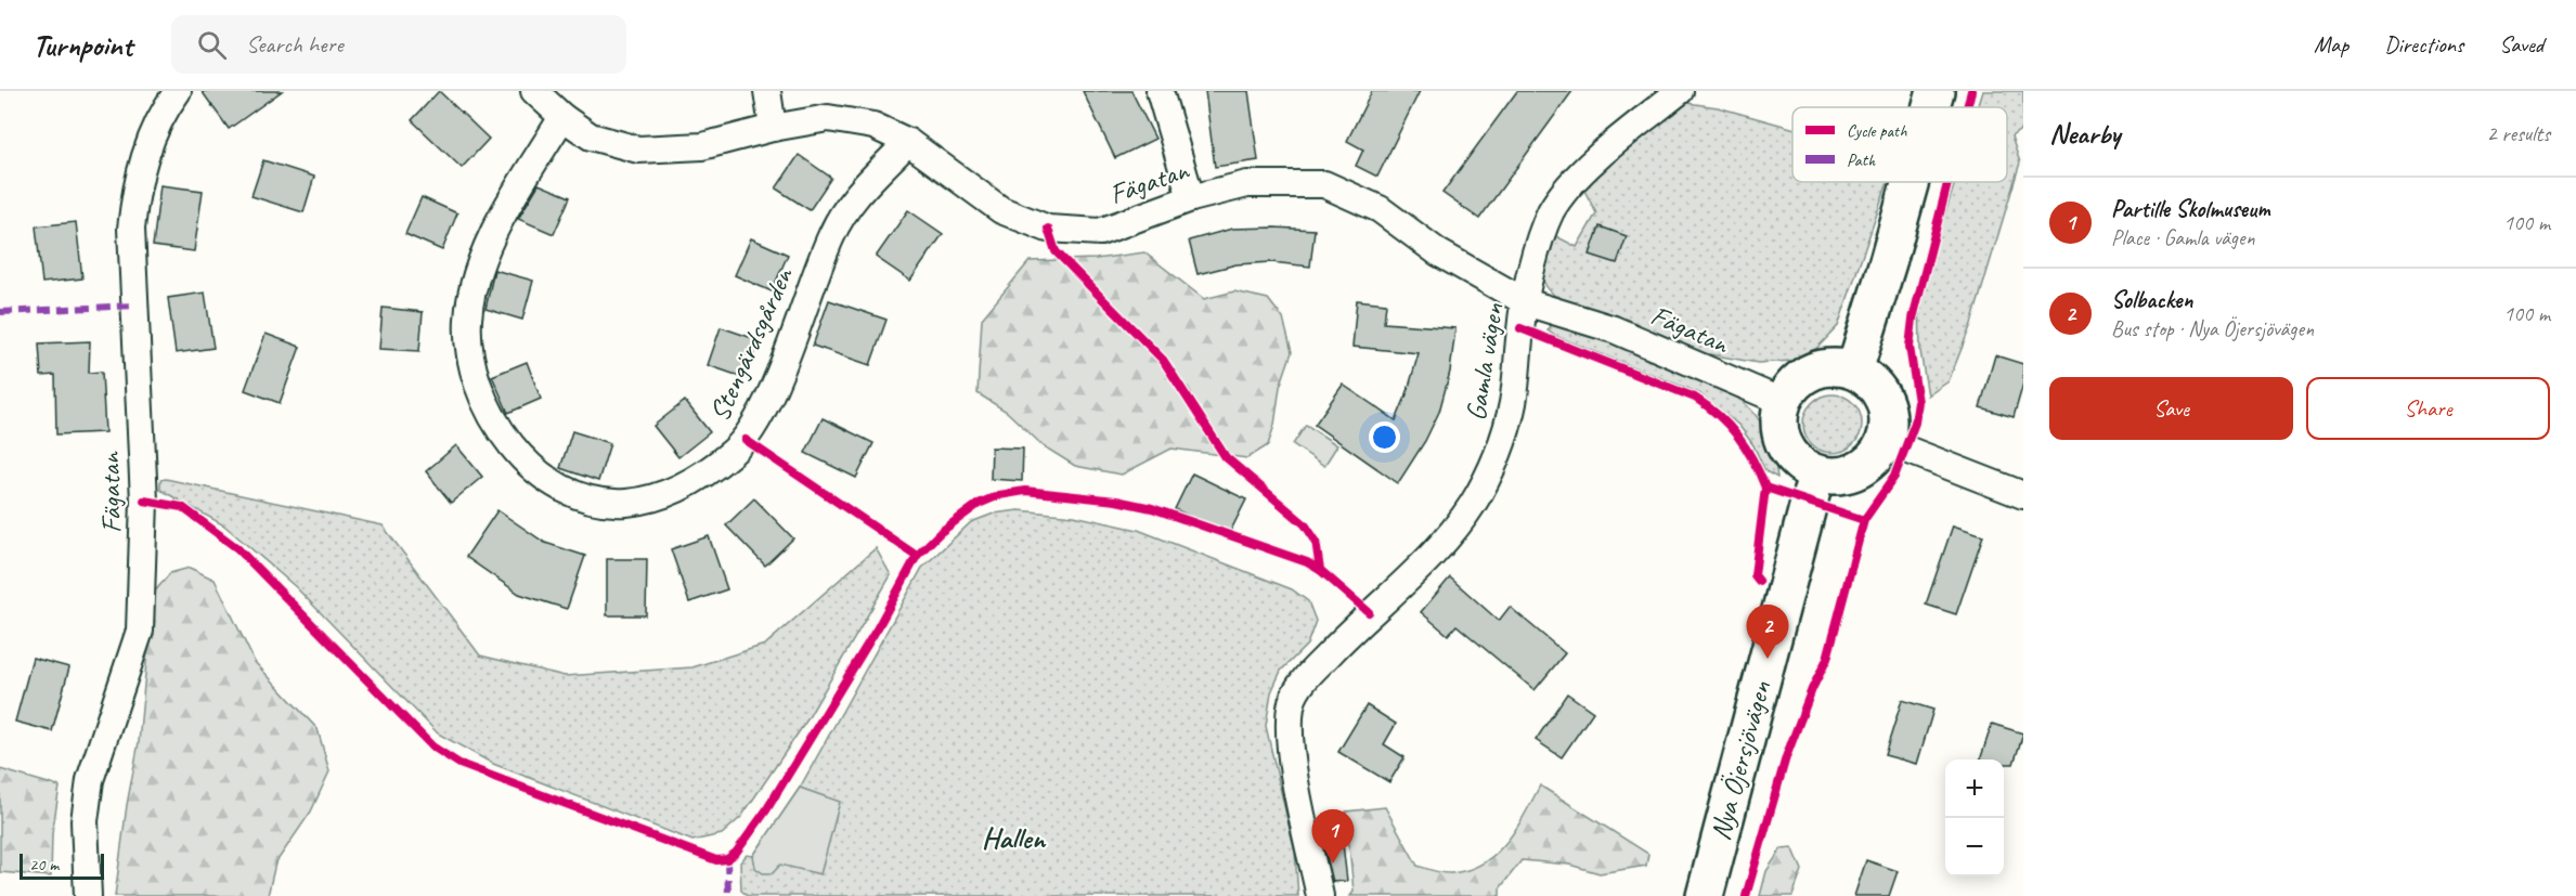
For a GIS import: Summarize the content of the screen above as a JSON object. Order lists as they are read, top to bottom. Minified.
{"streets":{"street":["Fägatan","Stengärdsgården","Gamla vägen","Nya Öjersjövägen"]},"crossings":[["Fägatan","Stengärdsgården"],["Fägatan","Gamla vägen"],["Fägatan","Nya Öjersjövägen"]],"districts":["Hallen"],"legend":["Cycle path","Path"],"scale_bar":"20 m","page":{"header":"Turnpoint","search":"Search here","nav":["Map","Directions","Saved"],"heading":["Nearby","2 results"],"list":[{"mark":"1","name":"Partille Skolmuseum","note":"Place · Gamla vägen","value":"100 m"},{"mark":"2","name":"Solbacken","note":"Bus stop · Nya Öjersjövägen","value":"100 m"}],"buttons":["Save","Share"],"pins":["2","1"],"map_buttons":["+","−"],"scale":"20 m"}}
